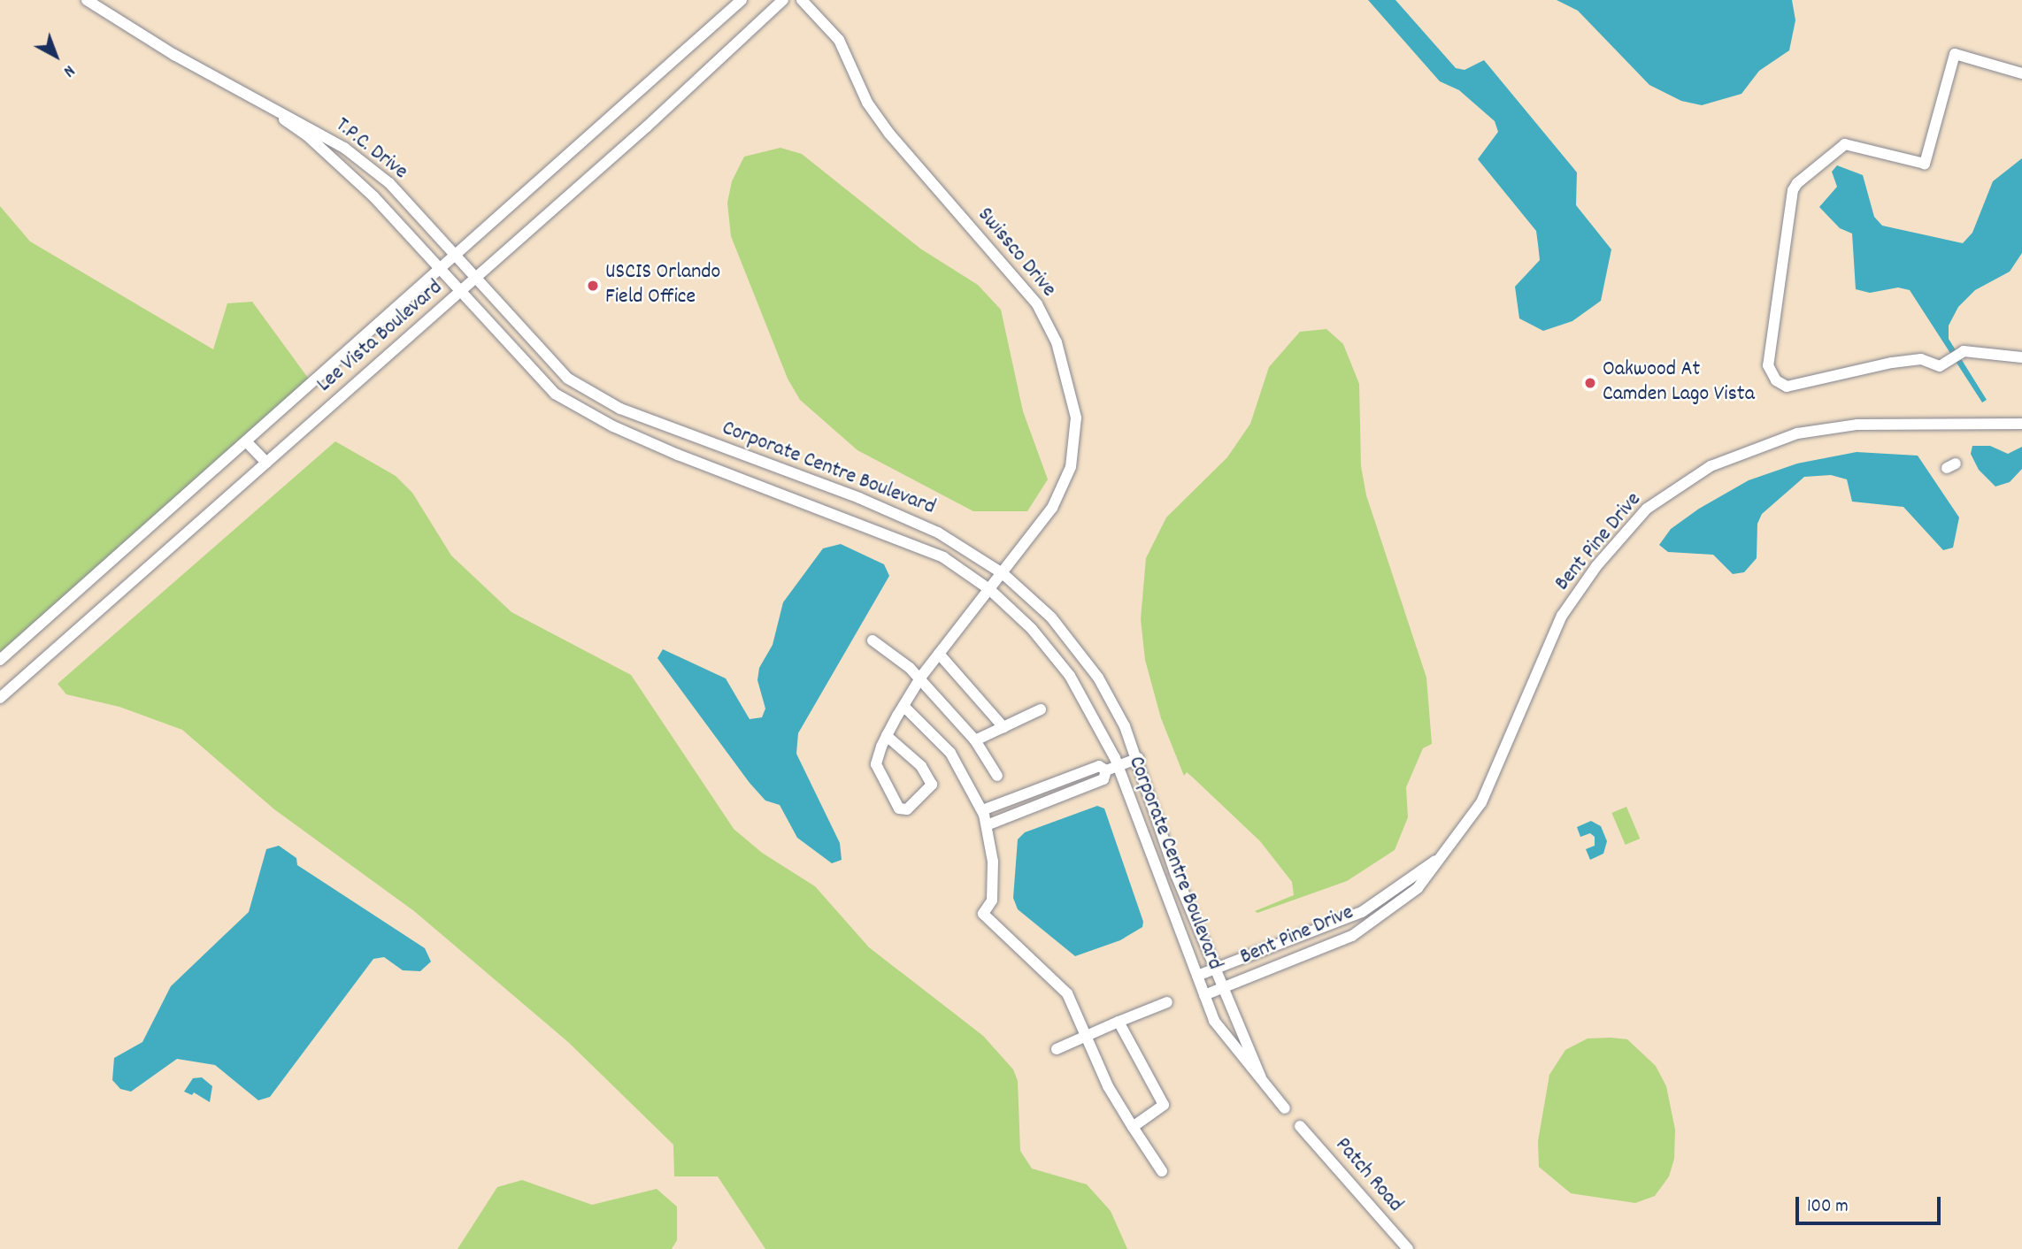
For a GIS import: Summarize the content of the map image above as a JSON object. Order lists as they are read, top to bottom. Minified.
{"streets":{"street":["T.P.C. Drive","Swissco Drive","Lee Vista Boulevard","Corporate Centre Boulevard","Bent Pine Drive","Patch Road"]},"crossings":[["T.P.C. Drive","Lee Vista Boulevard"],["T.P.C. Drive","Corporate Centre Boulevard"],["Swissco Drive","Corporate Centre Boulevard"],["Lee Vista Boulevard","Corporate Centre Boulevard"],["Corporate Centre Boulevard","Bent Pine Drive"]],"places":["USCIS Orlando Field Office","Oakwood At Camden Lago Vista"],"scale_bar":"100 m","north":"bottom right"}
